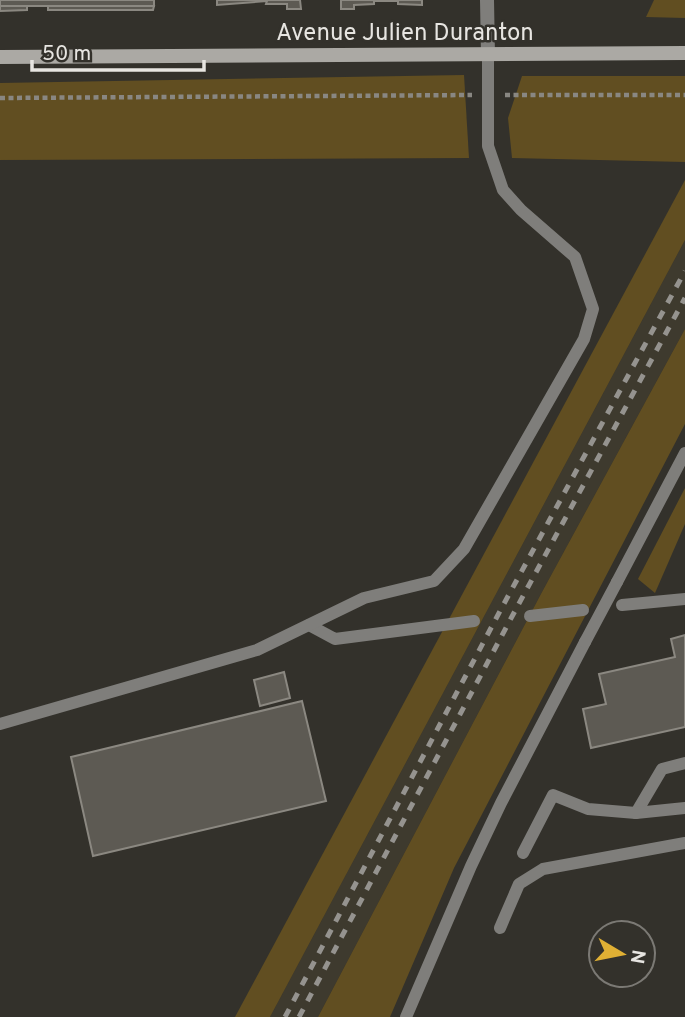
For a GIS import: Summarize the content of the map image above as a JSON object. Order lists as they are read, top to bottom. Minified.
{"streets":{"main road":["Avenue Julien Duranton"]},"scale_bar":"50 m","north":"right"}
